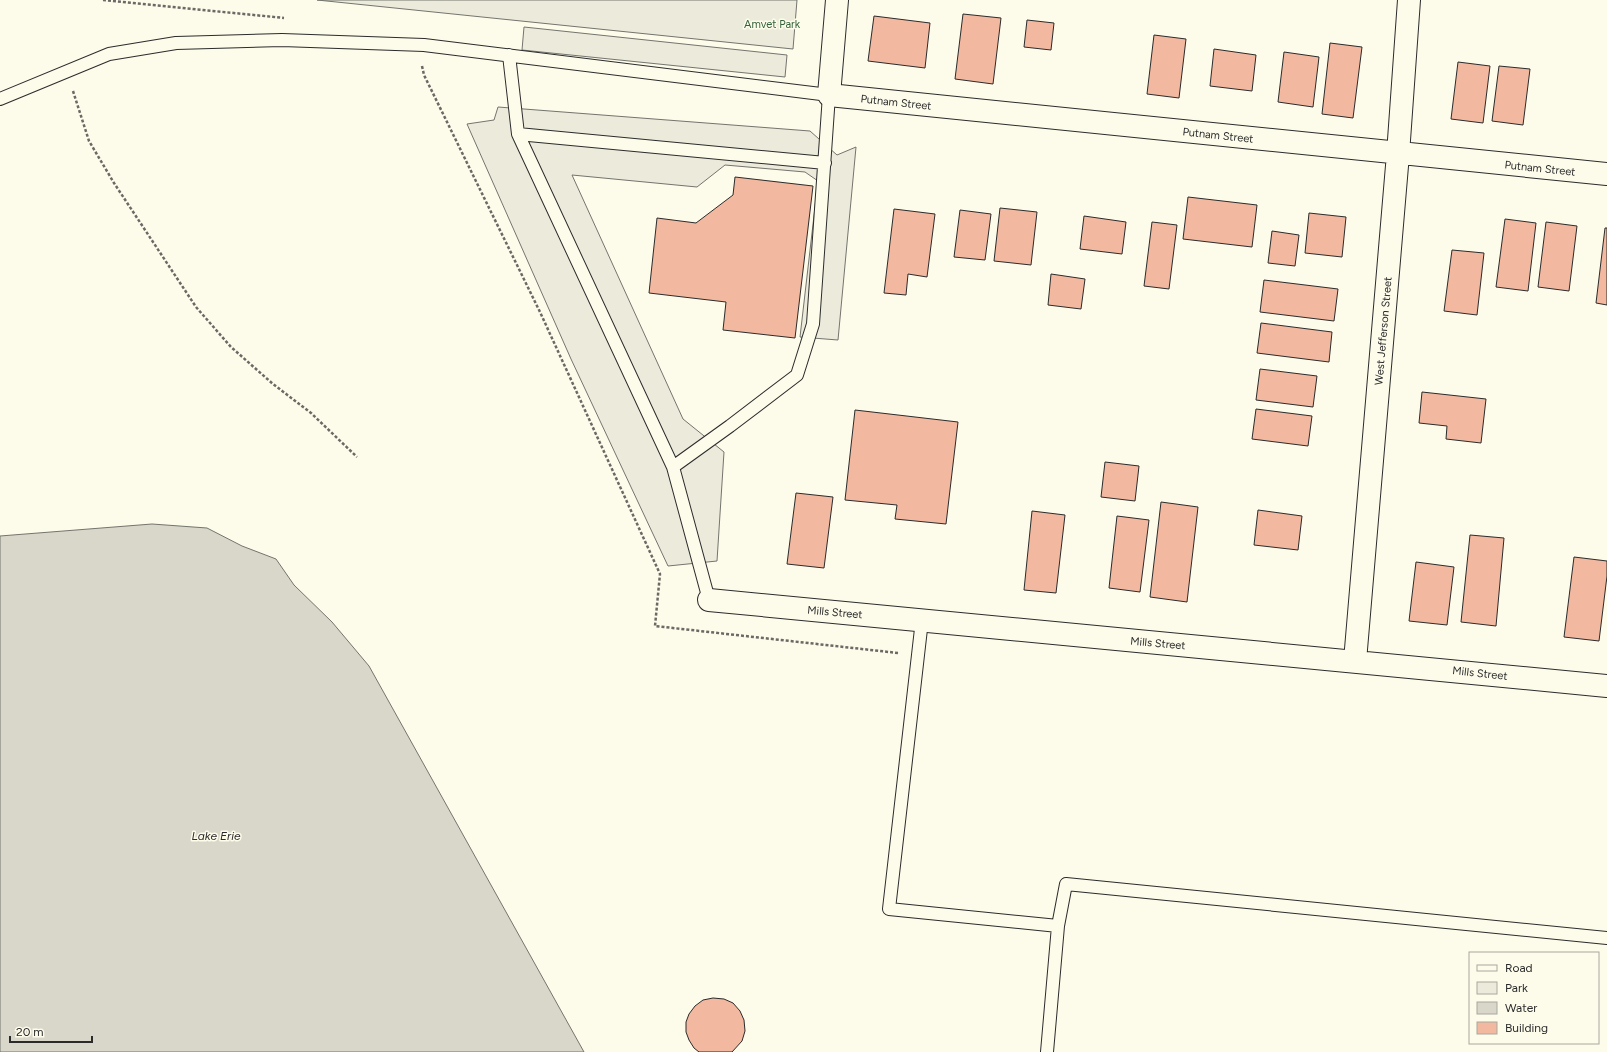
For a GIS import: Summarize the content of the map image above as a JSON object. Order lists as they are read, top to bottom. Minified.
{"streets":{"street":["Putnam Street","West Jefferson Street","Mills Street"]},"crossings":[["Putnam Street","West Jefferson Street"],["West Jefferson Street","Mills Street"]],"water":["Lake Erie"],"parks":["Amvet Park"],"legend":["Road","Park","Water","Building"],"scale_bar":"20 m"}
